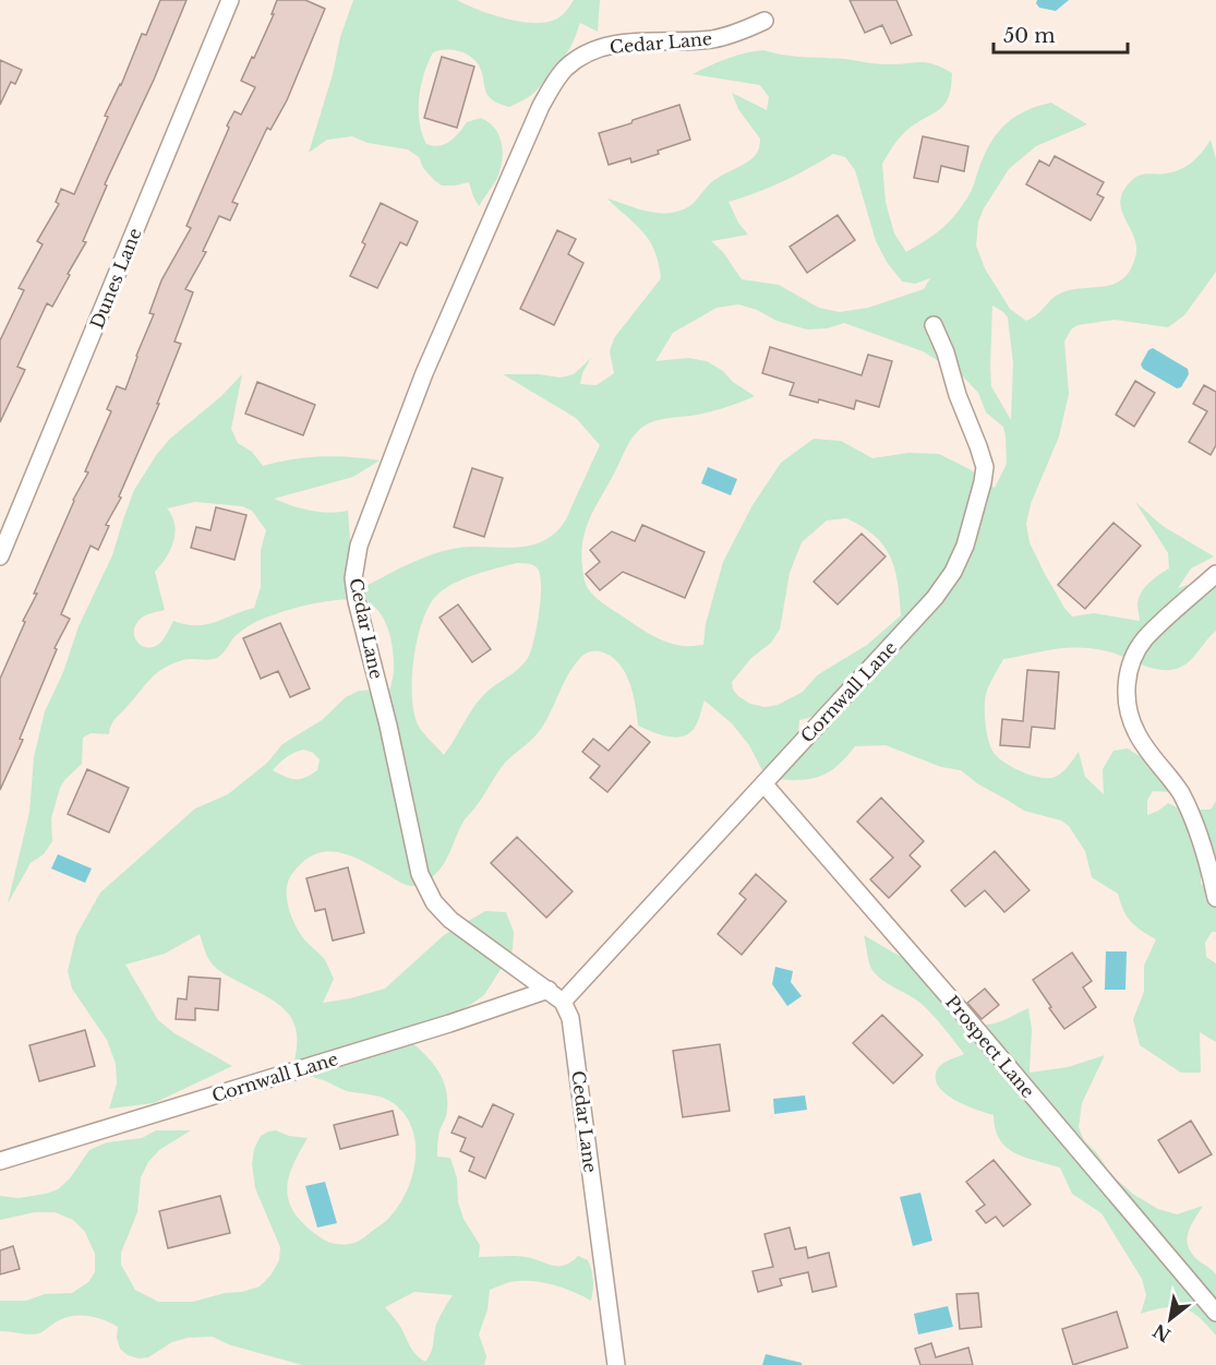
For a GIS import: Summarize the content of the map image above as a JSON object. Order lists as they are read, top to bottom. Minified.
{"streets":{"street":["Cedar Lane","Dunes Lane","Cornwall Lane","Prospect Lane"]},"crossings":[["Cedar Lane","Cornwall Lane"],["Cornwall Lane","Prospect Lane"]],"scale_bar":"50 m","north":"bottom left"}
